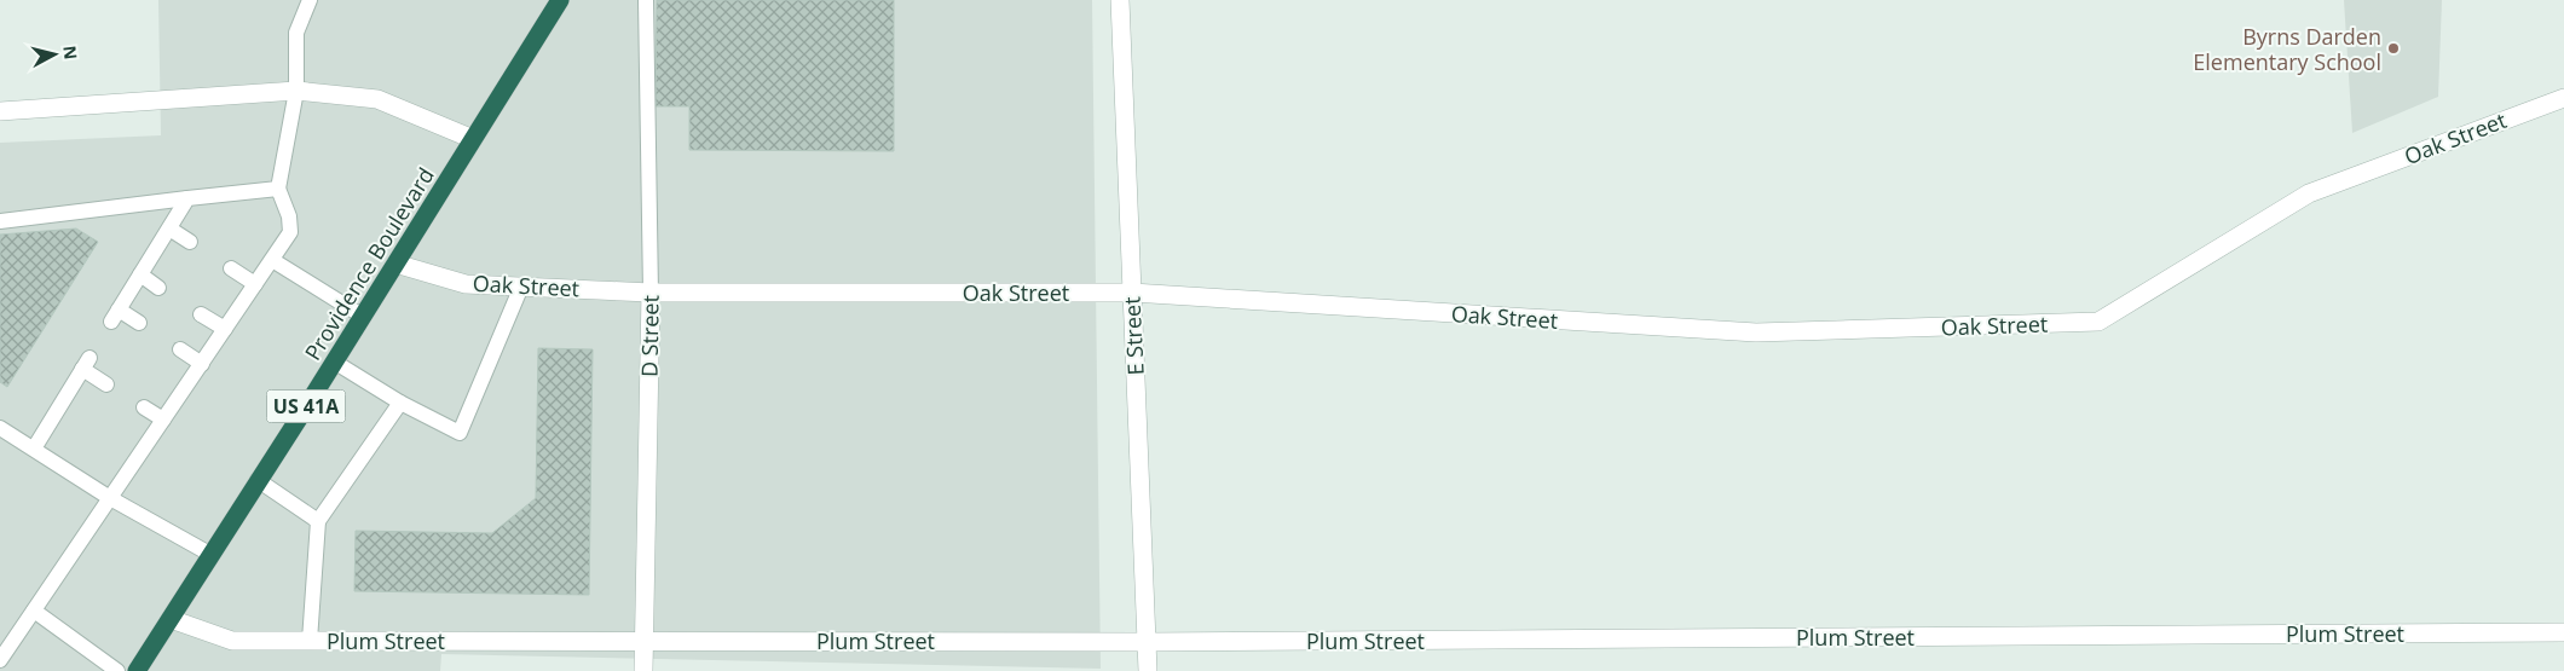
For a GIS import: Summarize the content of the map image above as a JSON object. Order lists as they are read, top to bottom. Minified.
{"streets":{"highway":["Providence Boulevard","US 41A"],"street":["Oak Street","D Street","E Street","Plum Street"]},"crossings":[["Oak Street","Providence Boulevard"],["Oak Street","D Street"],["Oak Street","E Street"],["Providence Boulevard","Plum Street"],["D Street","Plum Street"],["E Street","Plum Street"]],"places":["Byrns Darden Elementary School"],"north":"right"}
